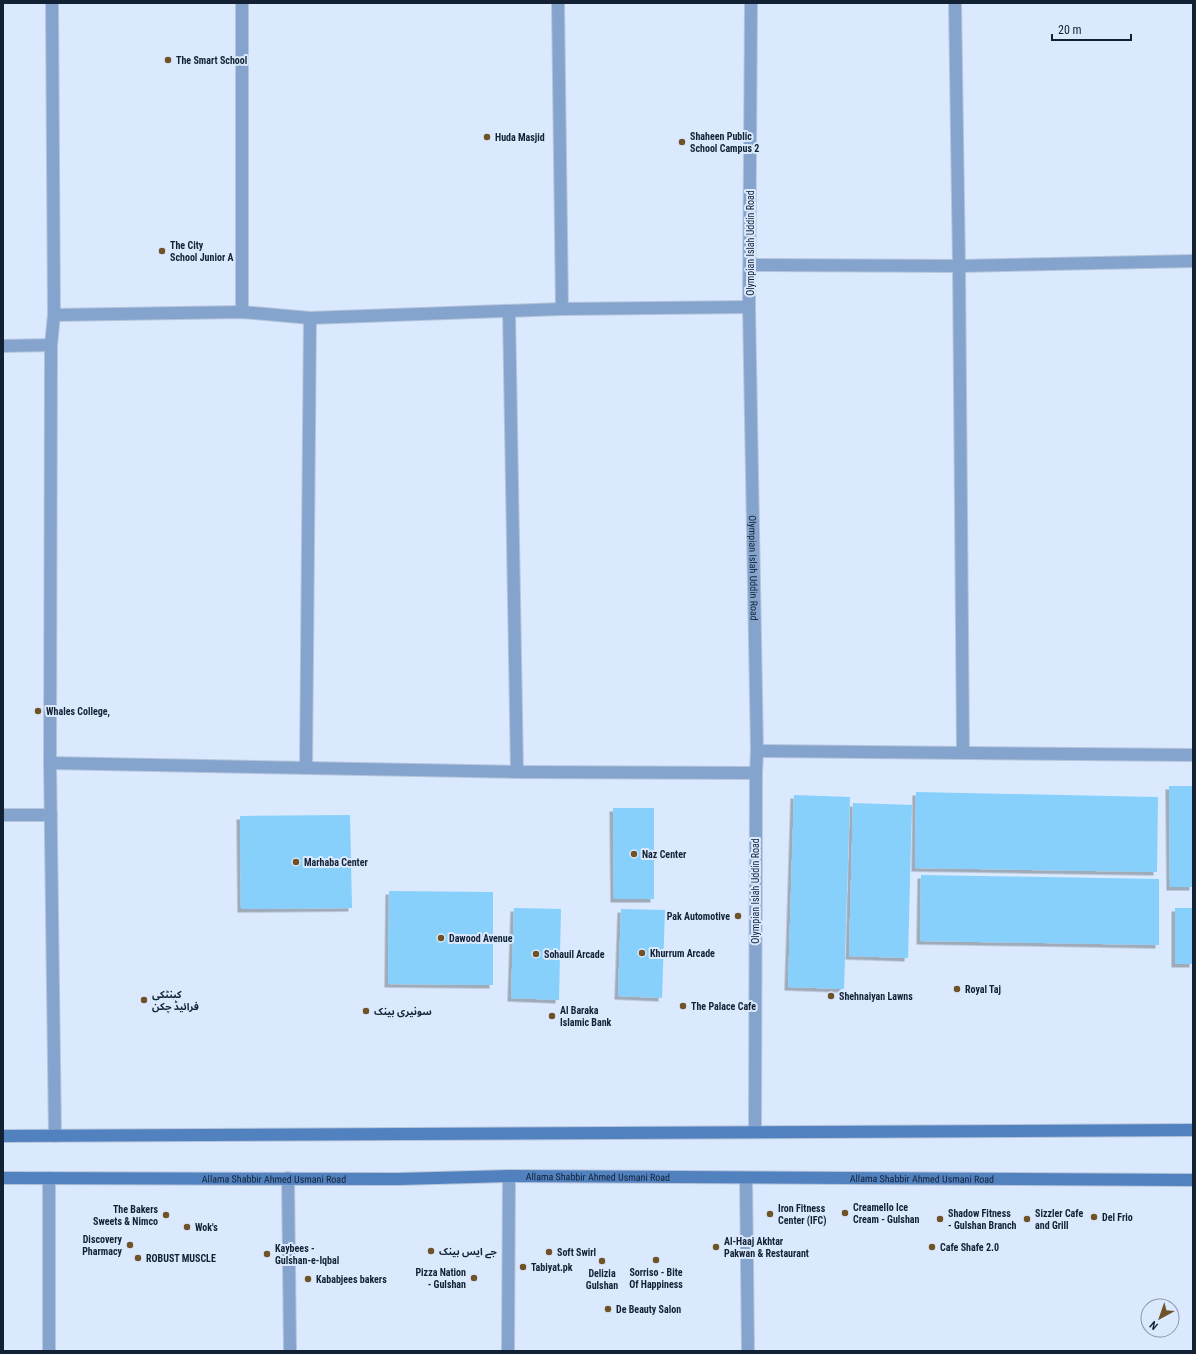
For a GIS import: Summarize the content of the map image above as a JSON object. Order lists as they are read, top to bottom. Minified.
{"streets":{"main road":["Allama Shabbir Ahmed Usmani Road"],"street":["Olympian Islah Uddin Road"]},"places":["The Smart School","Huda Masjid","Shaheen Public School Campus 2","The City School Junior A","Whales College,","Naz Center","Marhaba Center","Pak Automotive","Dawood Avenue","Khurrum Arcade","Sohauil Arcade","Royal Taj","Shehnaiyan Lawns","کینٹکی فرائیڈ چکن","The Palace Cafe","سونیری بینک","Al Baraka Islamic Bank","Creamello Ice Cream - Gulshan","Iron Fitness Center (IFC)","The Bakers Sweets & Nimco","Del Frio","Shadow Fitness - Gulshan Branch","Sizzler Cafe and Grill","Wok's","Discovery Pharmacy","Al-Haaj Akhtar Pakwan & Restaurant","Cafe Shafe 2.0","جے ایس بینک","Soft Swirl","Kaybees - Gulshan-e-Iqbal","ROBUST MUSCLE","Sorriso - Bite Of Happiness","Delizia Gulshan","Tabiyat.pk","Pizza Nation - Gulshan","Kababjees bakers","De Beauty Salon"],"scale_bar":"20 m","north":"bottom left"}
